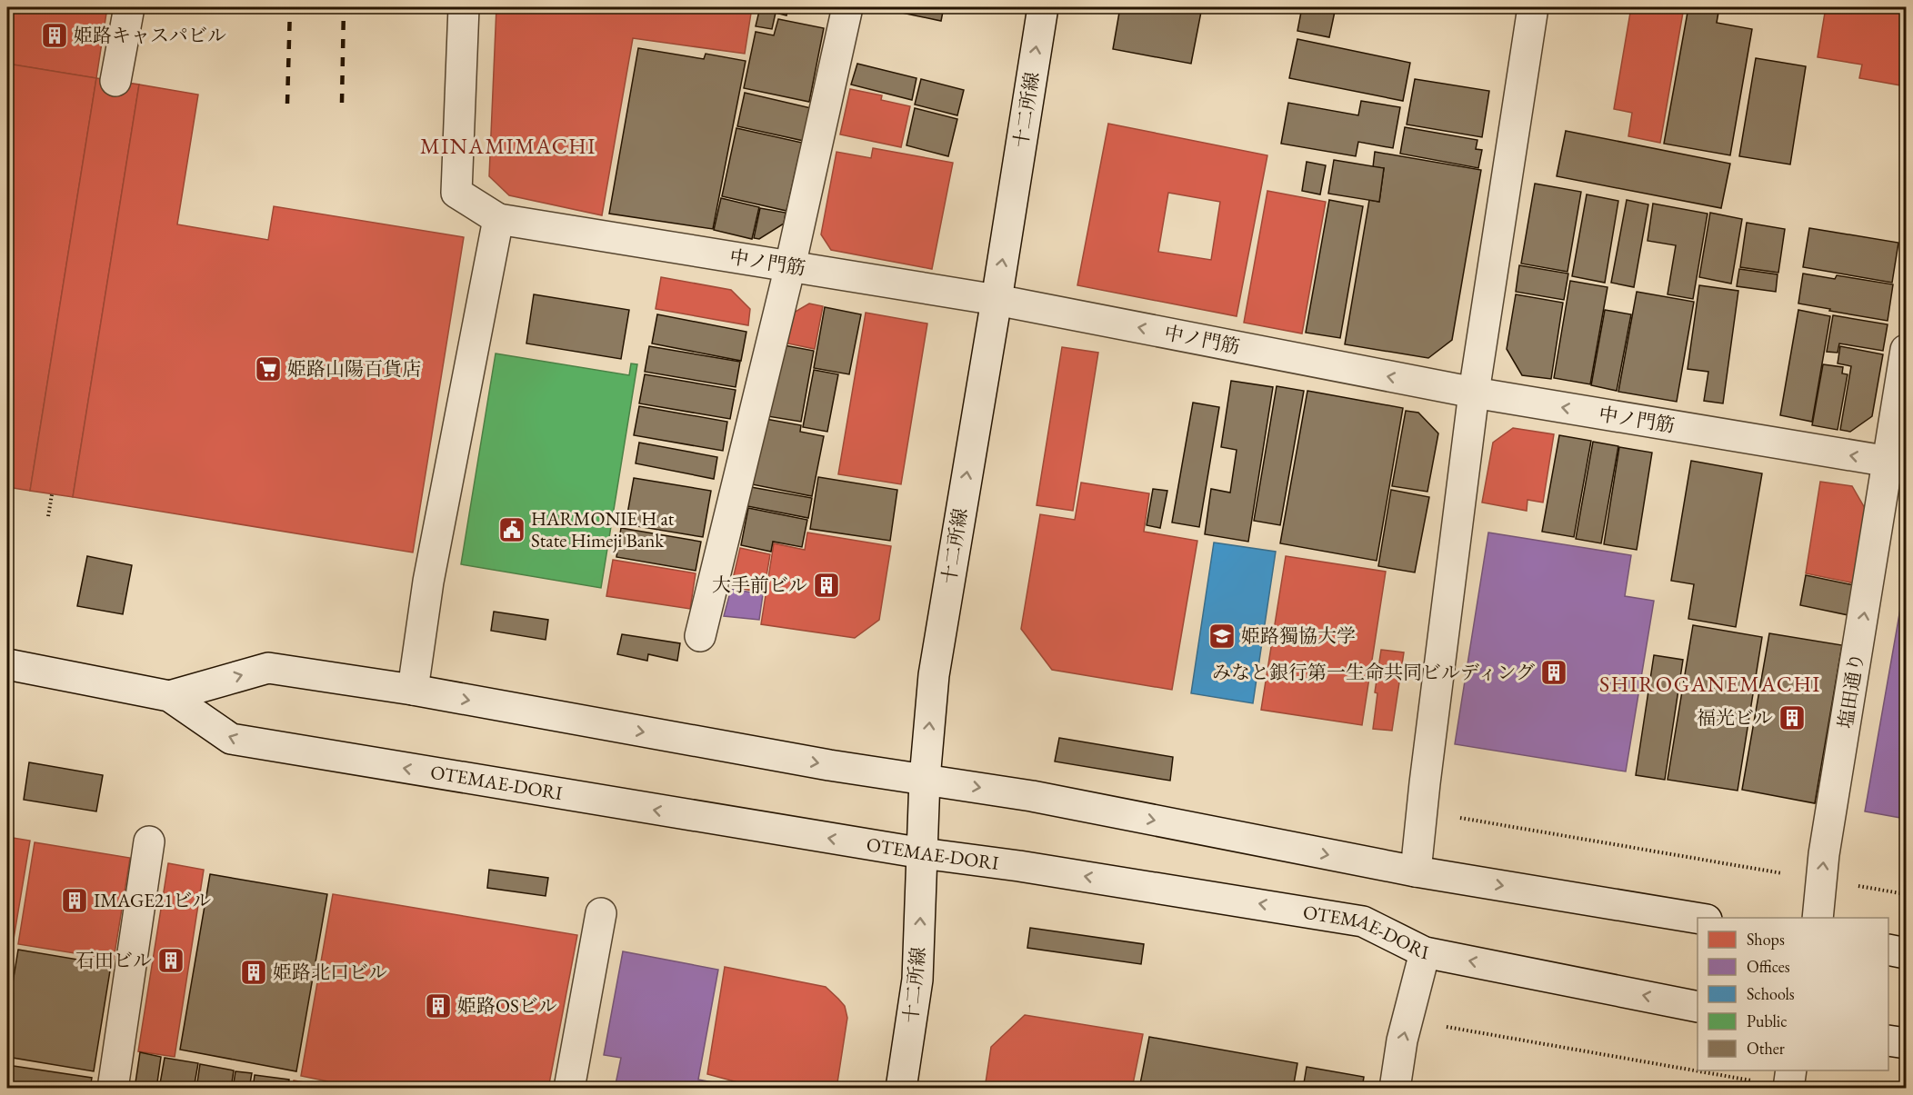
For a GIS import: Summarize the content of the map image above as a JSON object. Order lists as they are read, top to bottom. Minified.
{"streets":{"street":["十二所線","中ノ門筋","塩田通り","OTEMAE-DORI"]},"crossings":[["十二所線","中ノ門筋"],["十二所線","OTEMAE-DORI"],["中ノ門筋","塩田通り"]],"one_way":["中ノ門筋","塩田通り"],"districts":["MINAMIMACHI","SHIROGANEMACHI"],"places":{"building":["姫路キャスパビル","大手前ビル","みなと銀行第一生命共同ビルディング","福光ビル","IMAGE21ビル","石田ビル","姫路北口ビル","姫路OSビル"],"supermarket":["姫路山陽百貨店"],"public building":["HARMONIE H at State Himeji Bank"],"school or university":["姫路獨協大学"]},"legend":["Shops","Offices","Schools","Public","Other"]}
